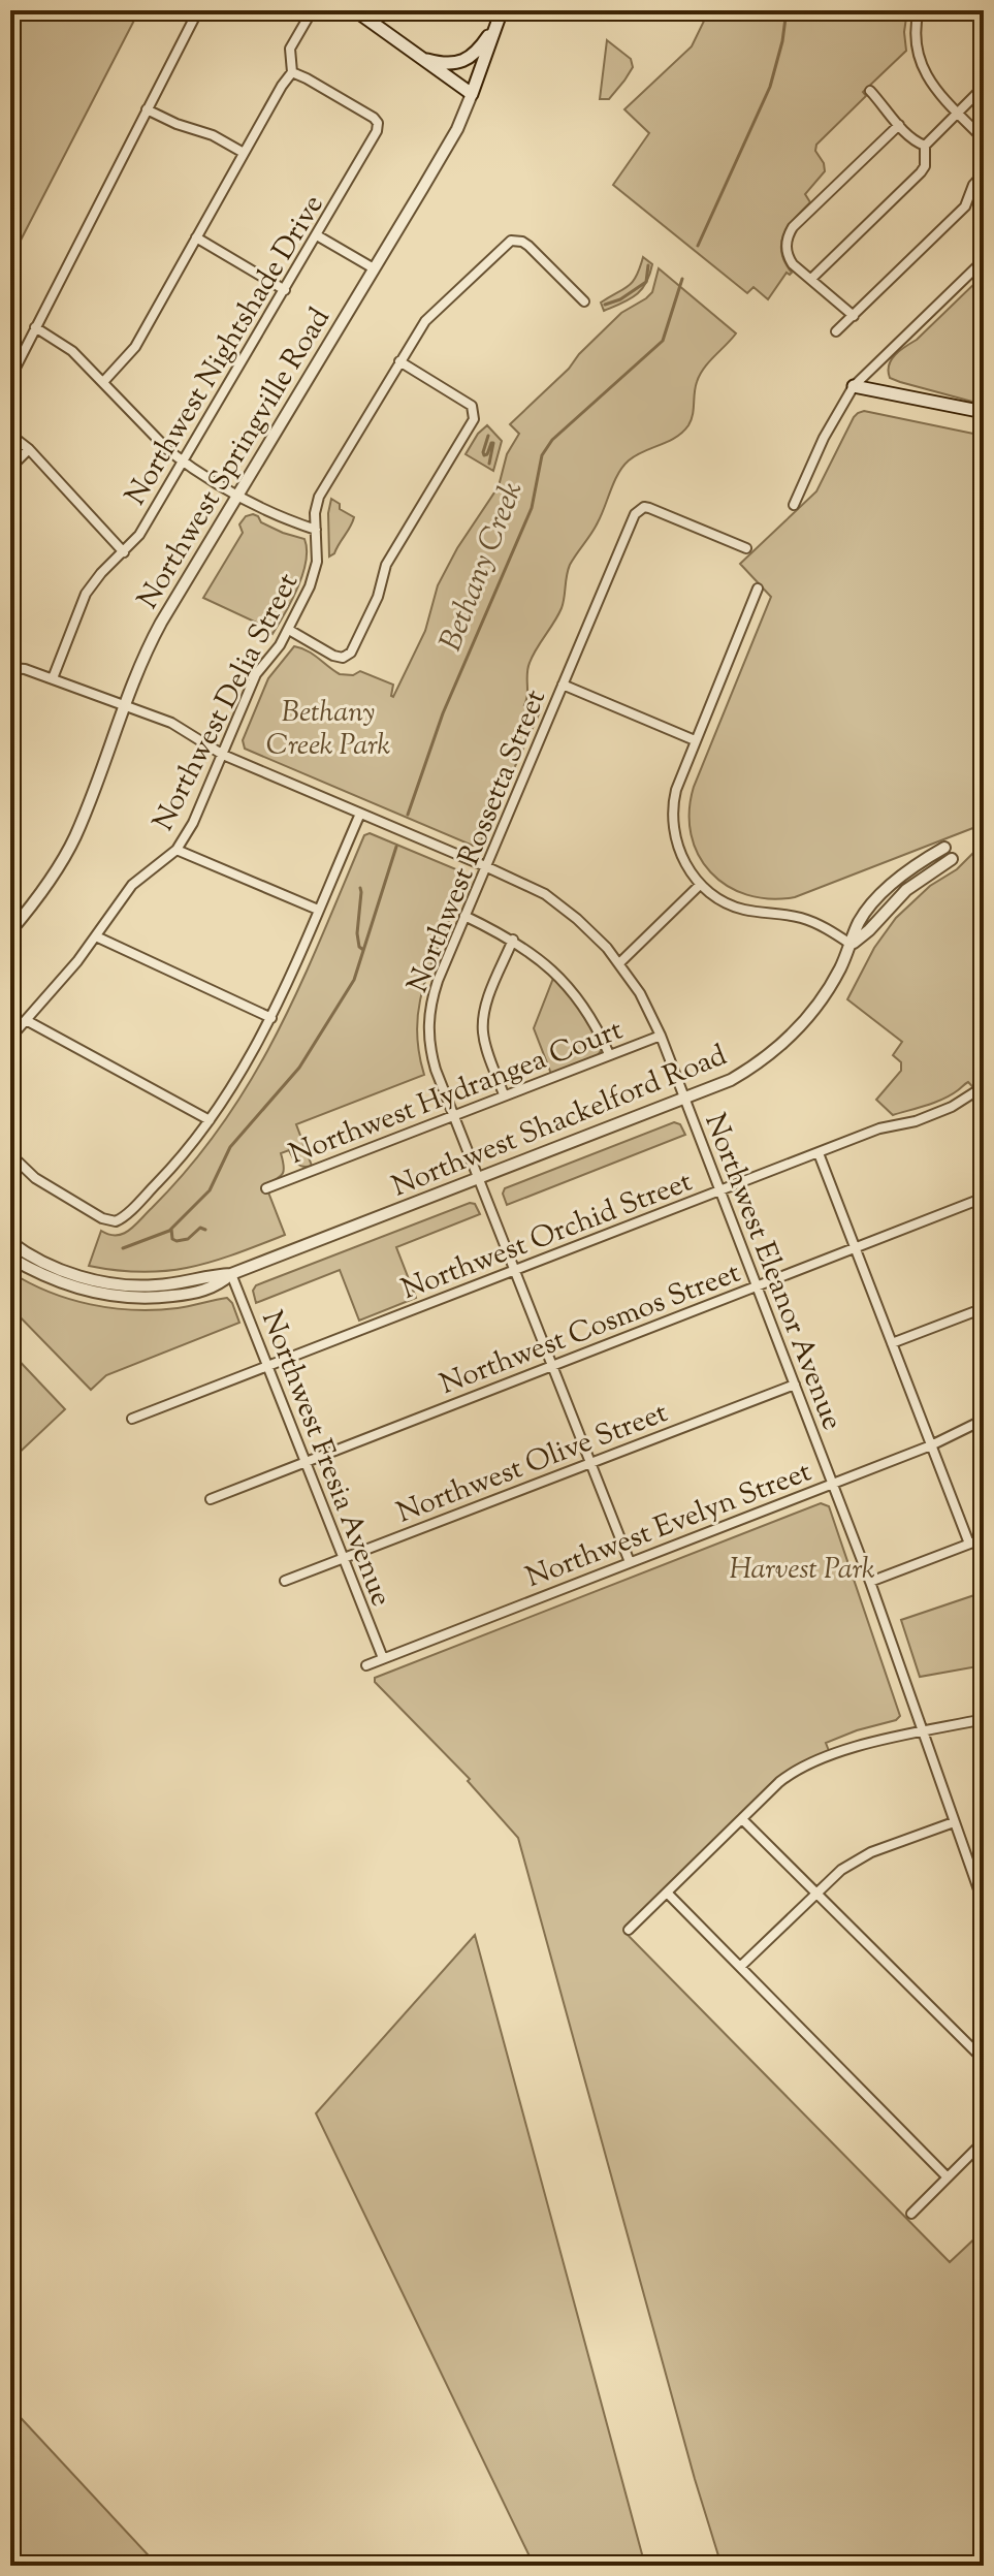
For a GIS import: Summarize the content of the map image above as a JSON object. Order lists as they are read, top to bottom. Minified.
{"streets":{"main road":["Northwest Springville Road"],"street":["Northwest Nightshade Drive","Northwest Delia Street","Northwest Rossetta Street","Northwest Hydrangea Court","Northwest Shackelford Road","Northwest Orchid Street","Northwest Eleanor Avenue","Northwest Cosmos Street","Northwest Fresia Avenue","Northwest Olive Street","Northwest Evelyn Street"]},"crossings":[["Northwest Nightshade Drive","Northwest Eleanor Avenue"],["Northwest Springville Road","Northwest Eleanor Avenue"],["Northwest Delia Street","Northwest Eleanor Avenue"],["Northwest Rossetta Street","Northwest Hydrangea Court"],["Northwest Rossetta Street","Northwest Shackelford Road"],["Northwest Rossetta Street","Northwest Orchid Street"],["Northwest Rossetta Street","Northwest Eleanor Avenue"],["Northwest Rossetta Street","Northwest Cosmos Street"],["Northwest Rossetta Street","Northwest Olive Street"],["Northwest Rossetta Street","Northwest Evelyn Street"],["Northwest Hydrangea Court","Northwest Eleanor Avenue"],["Northwest Shackelford Road","Northwest Eleanor Avenue"],["Northwest Shackelford Road","Northwest Fresia Avenue"],["Northwest Orchid Street","Northwest Eleanor Avenue"],["Northwest Orchid Street","Northwest Fresia Avenue"],["Northwest Eleanor Avenue","Northwest Cosmos Street"],["Northwest Eleanor Avenue","Northwest Olive Street"],["Northwest Eleanor Avenue","Northwest Evelyn Street"],["Northwest Cosmos Street","Northwest Fresia Avenue"],["Northwest Fresia Avenue","Northwest Olive Street"],["Northwest Fresia Avenue","Northwest Evelyn Street"]],"water":["Bethany Creek"],"parks":["Bethany Creek Park","Harvest Park"]}
